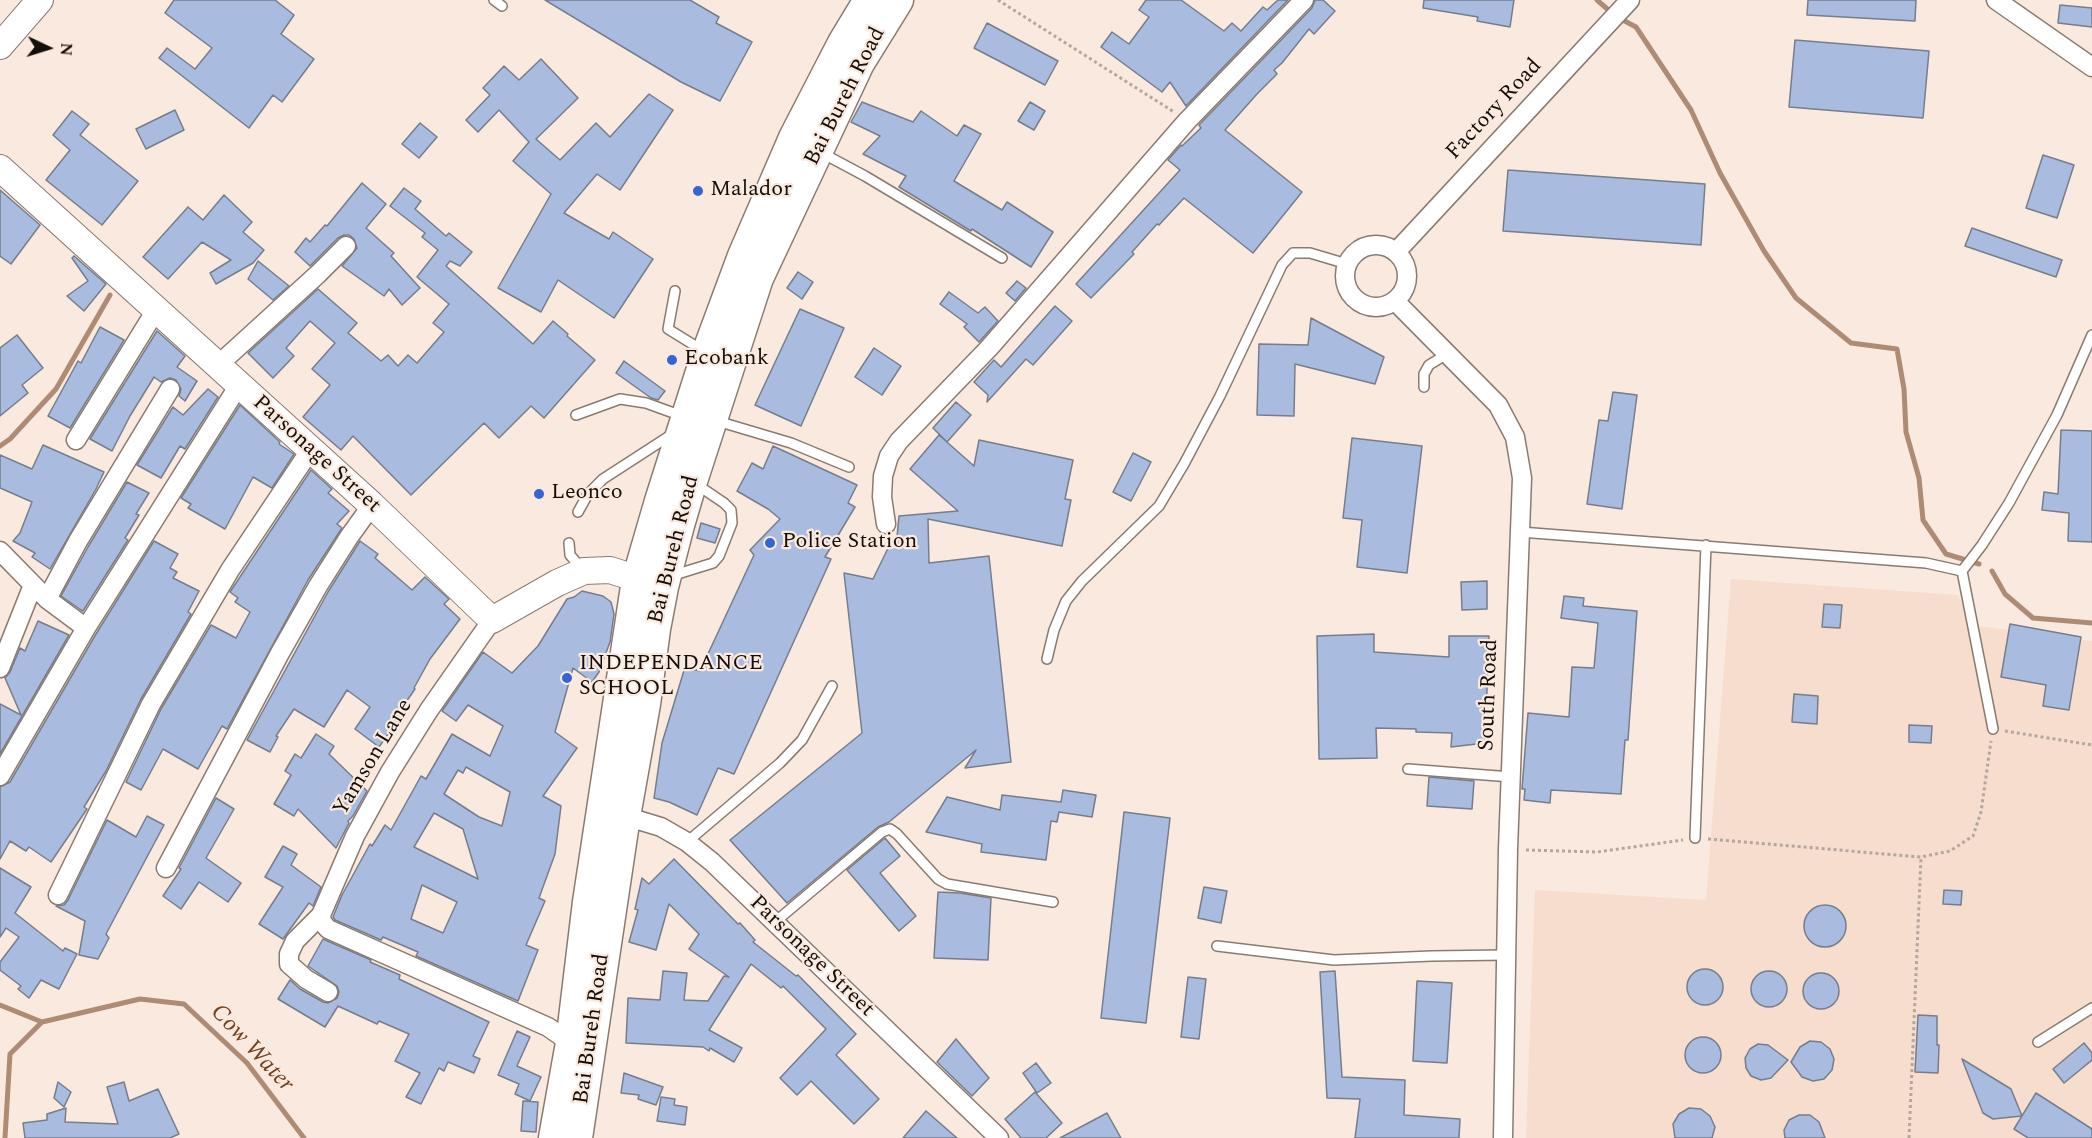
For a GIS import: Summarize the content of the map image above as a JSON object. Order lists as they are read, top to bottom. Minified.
{"streets":{"highway":["Bai Bureh Road"],"main road":["Parsonage Street"],"street":["Factory Road","South Road","Yamson Lane"]},"crossings":[["Bai Bureh Road","Parsonage Street"],["Factory Road","South Road"],["Parsonage Street","Yamson Lane"]],"water":["Cow Water"],"places":["Malador","Ecobank","Leonco","Police Station","INDEPENDANCE SCHOOL"],"north":"right"}
